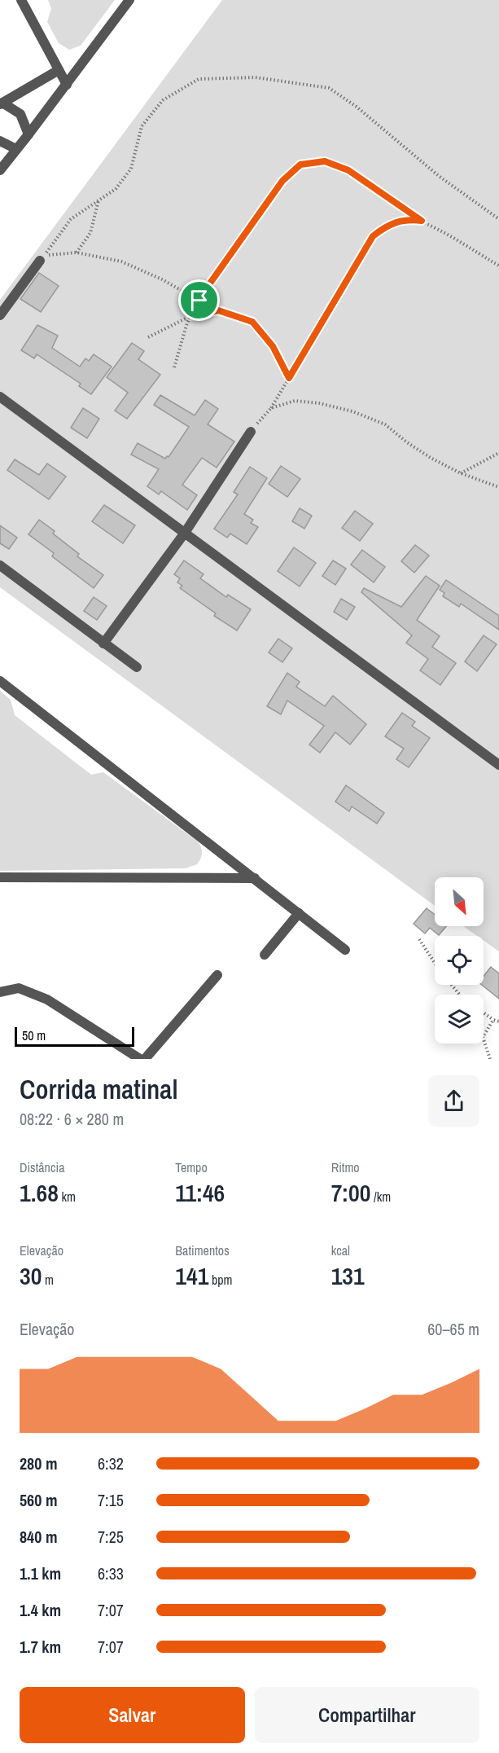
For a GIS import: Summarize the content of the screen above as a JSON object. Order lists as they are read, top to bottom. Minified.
{"scale_bar":"50 m","north":"bottom right","page":{"scale":"50 m","heading":["Corrida matinal","08:22 · 6 × 280 m"],"stats":[["Distância","1.68 km"],["Tempo","11:46"],["Ritmo","7:00 /km"],["Elevação","30 m"],["Batimentos","141 bpm"],["kcal","131"]],"chart":["Elevação","60–65 m"],"list":[{"name":"280 m","note":"6:32"},{"name":"560 m","note":"7:15"},{"name":"840 m","note":"7:25"},{"name":"1.1 km","note":"6:33"},{"name":"1.4 km","note":"7:07"},{"name":"1.7 km","note":"7:07"}],"buttons":["Salvar","Compartilhar"]}}
